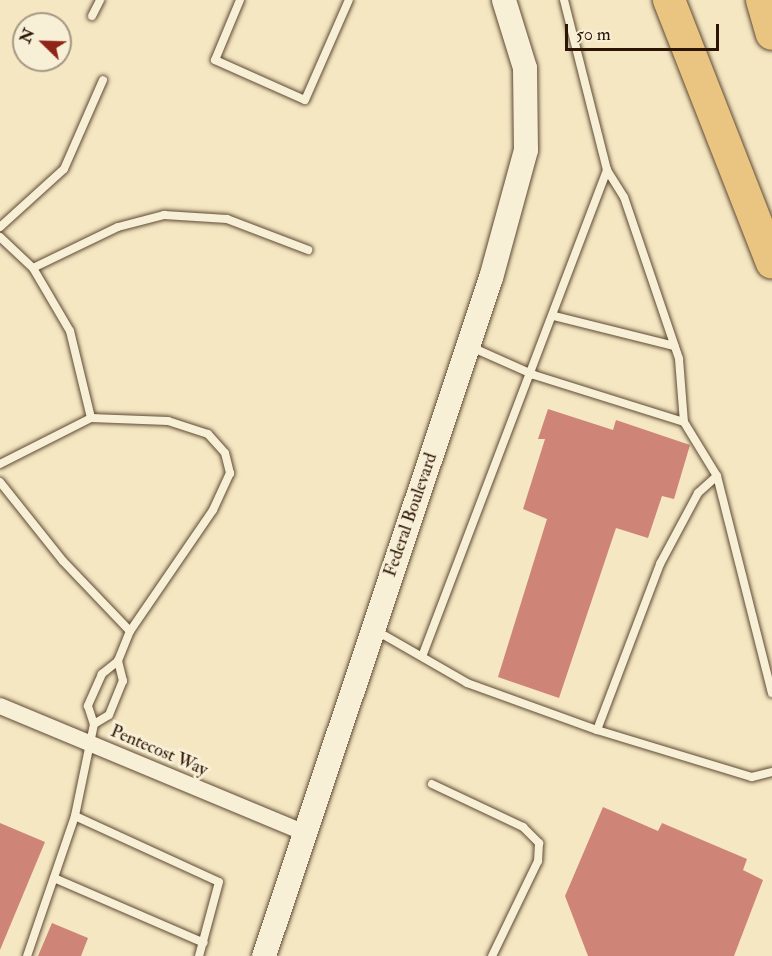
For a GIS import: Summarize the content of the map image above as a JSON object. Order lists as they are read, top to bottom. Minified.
{"streets":{"main road":["Federal Boulevard"],"street":["Pentecost Way"]},"crossings":[["Federal Boulevard","Pentecost Way"]],"scale_bar":"50 m","north":"top left"}
